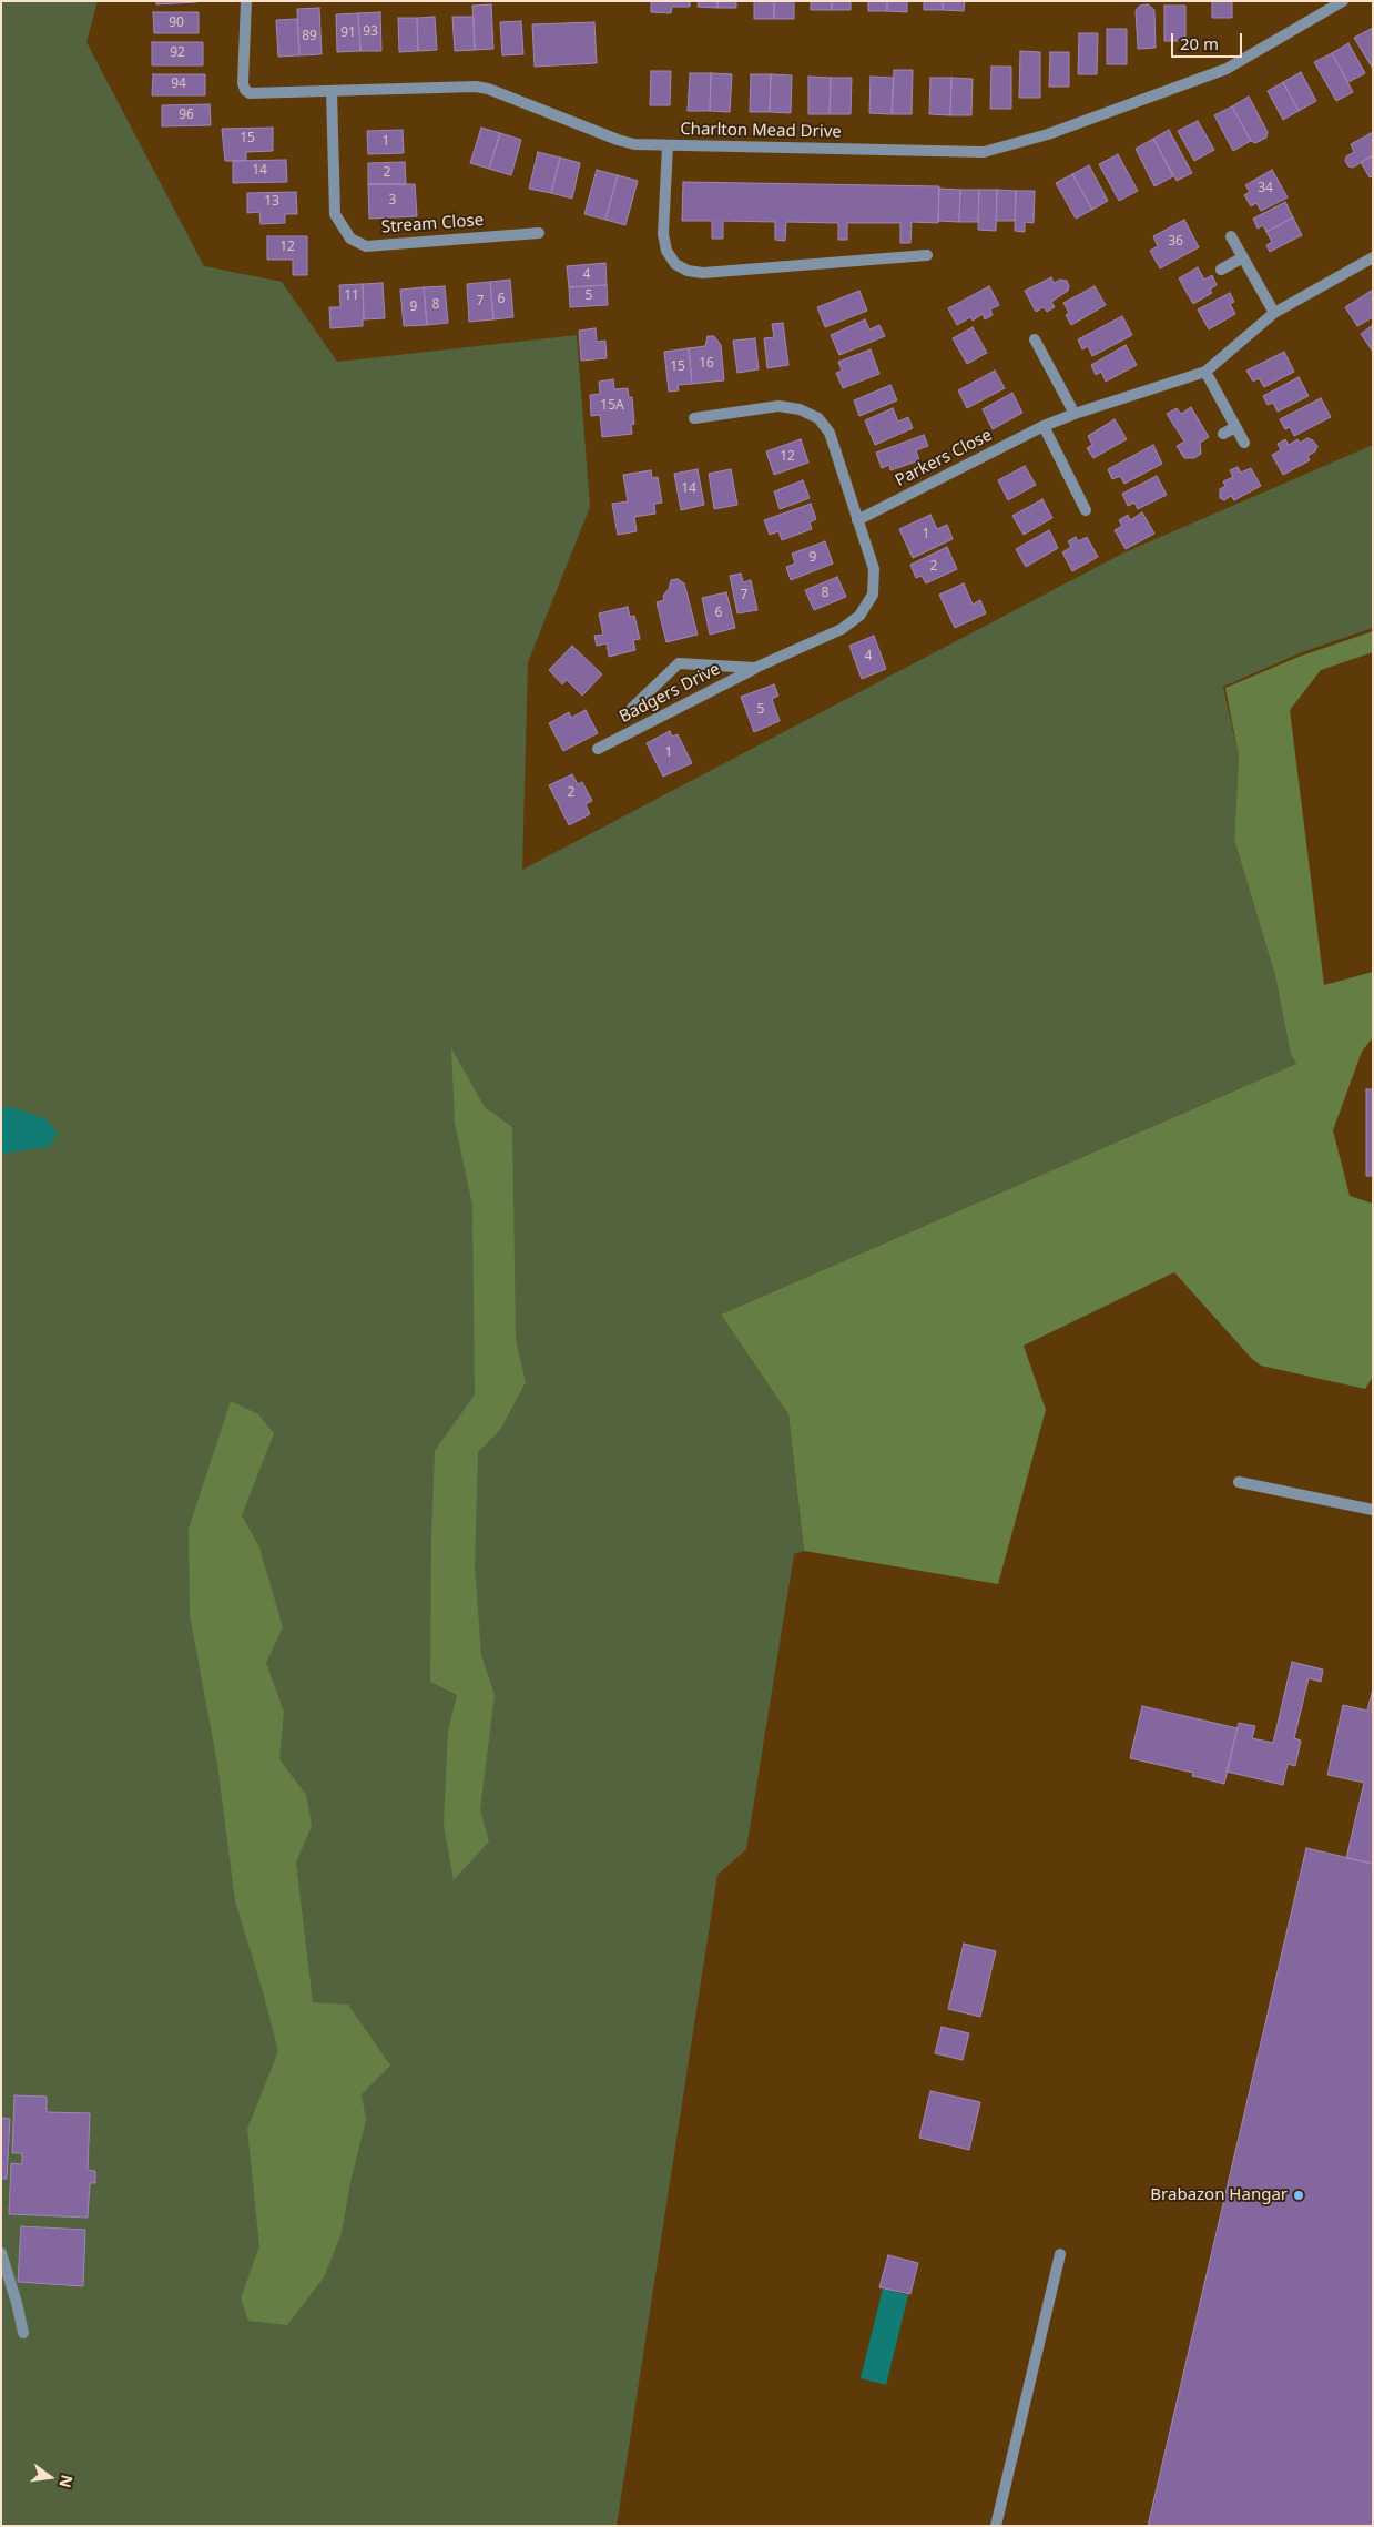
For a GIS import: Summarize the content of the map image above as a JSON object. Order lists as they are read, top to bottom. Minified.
{"streets":{"street":["Charlton Mead Drive","Stream Close","Parkers Close","Badgers Drive"]},"crossings":[["Charlton Mead Drive","Stream Close"]],"places":["Brabazon Hangar"],"house_numbers":["90","93","91","89","92","94","96","15","1","14","2","34","3","13","36","12","4","11","5","6","7","8","9","16","15","15A","12","14","1","9","2","8","7","6","4","5","1","2"],"scale_bar":"20 m","north":"right"}
